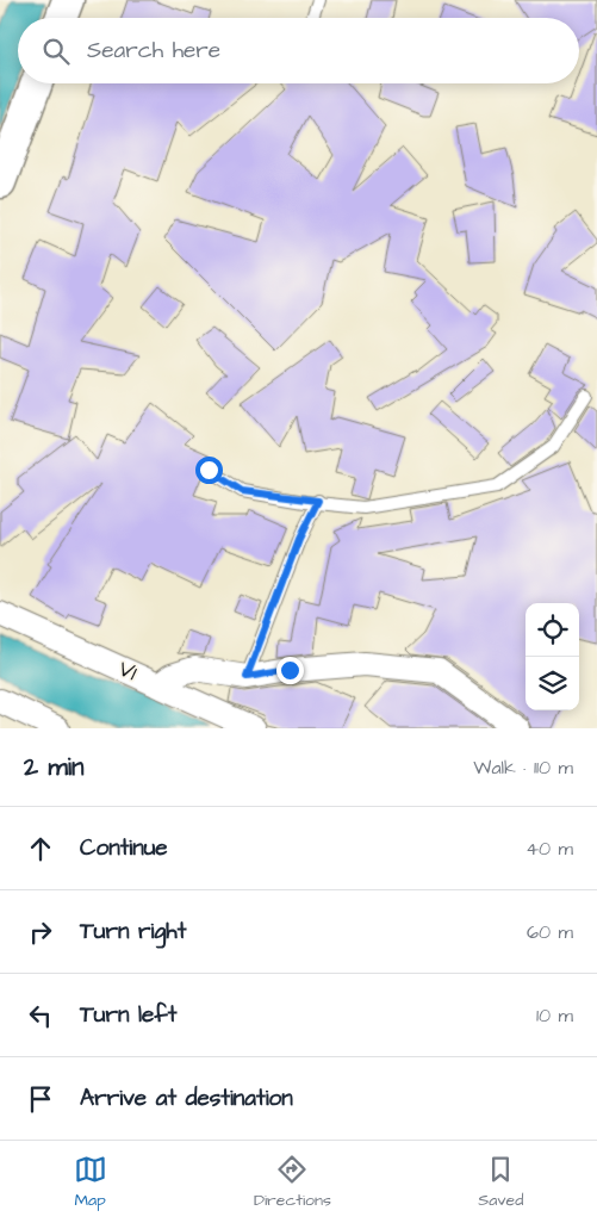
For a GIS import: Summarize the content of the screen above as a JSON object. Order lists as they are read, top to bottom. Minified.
{"streets":{"street":["V1"]},"page":{"search":"Search here","heading":["2 min","Walk · 110 m"],"list":[["Continue","40 m"],["Turn right","60 m"],["Turn left","10 m"],"Arrive at destination"],"nav":["Map","Directions","Saved"]}}
